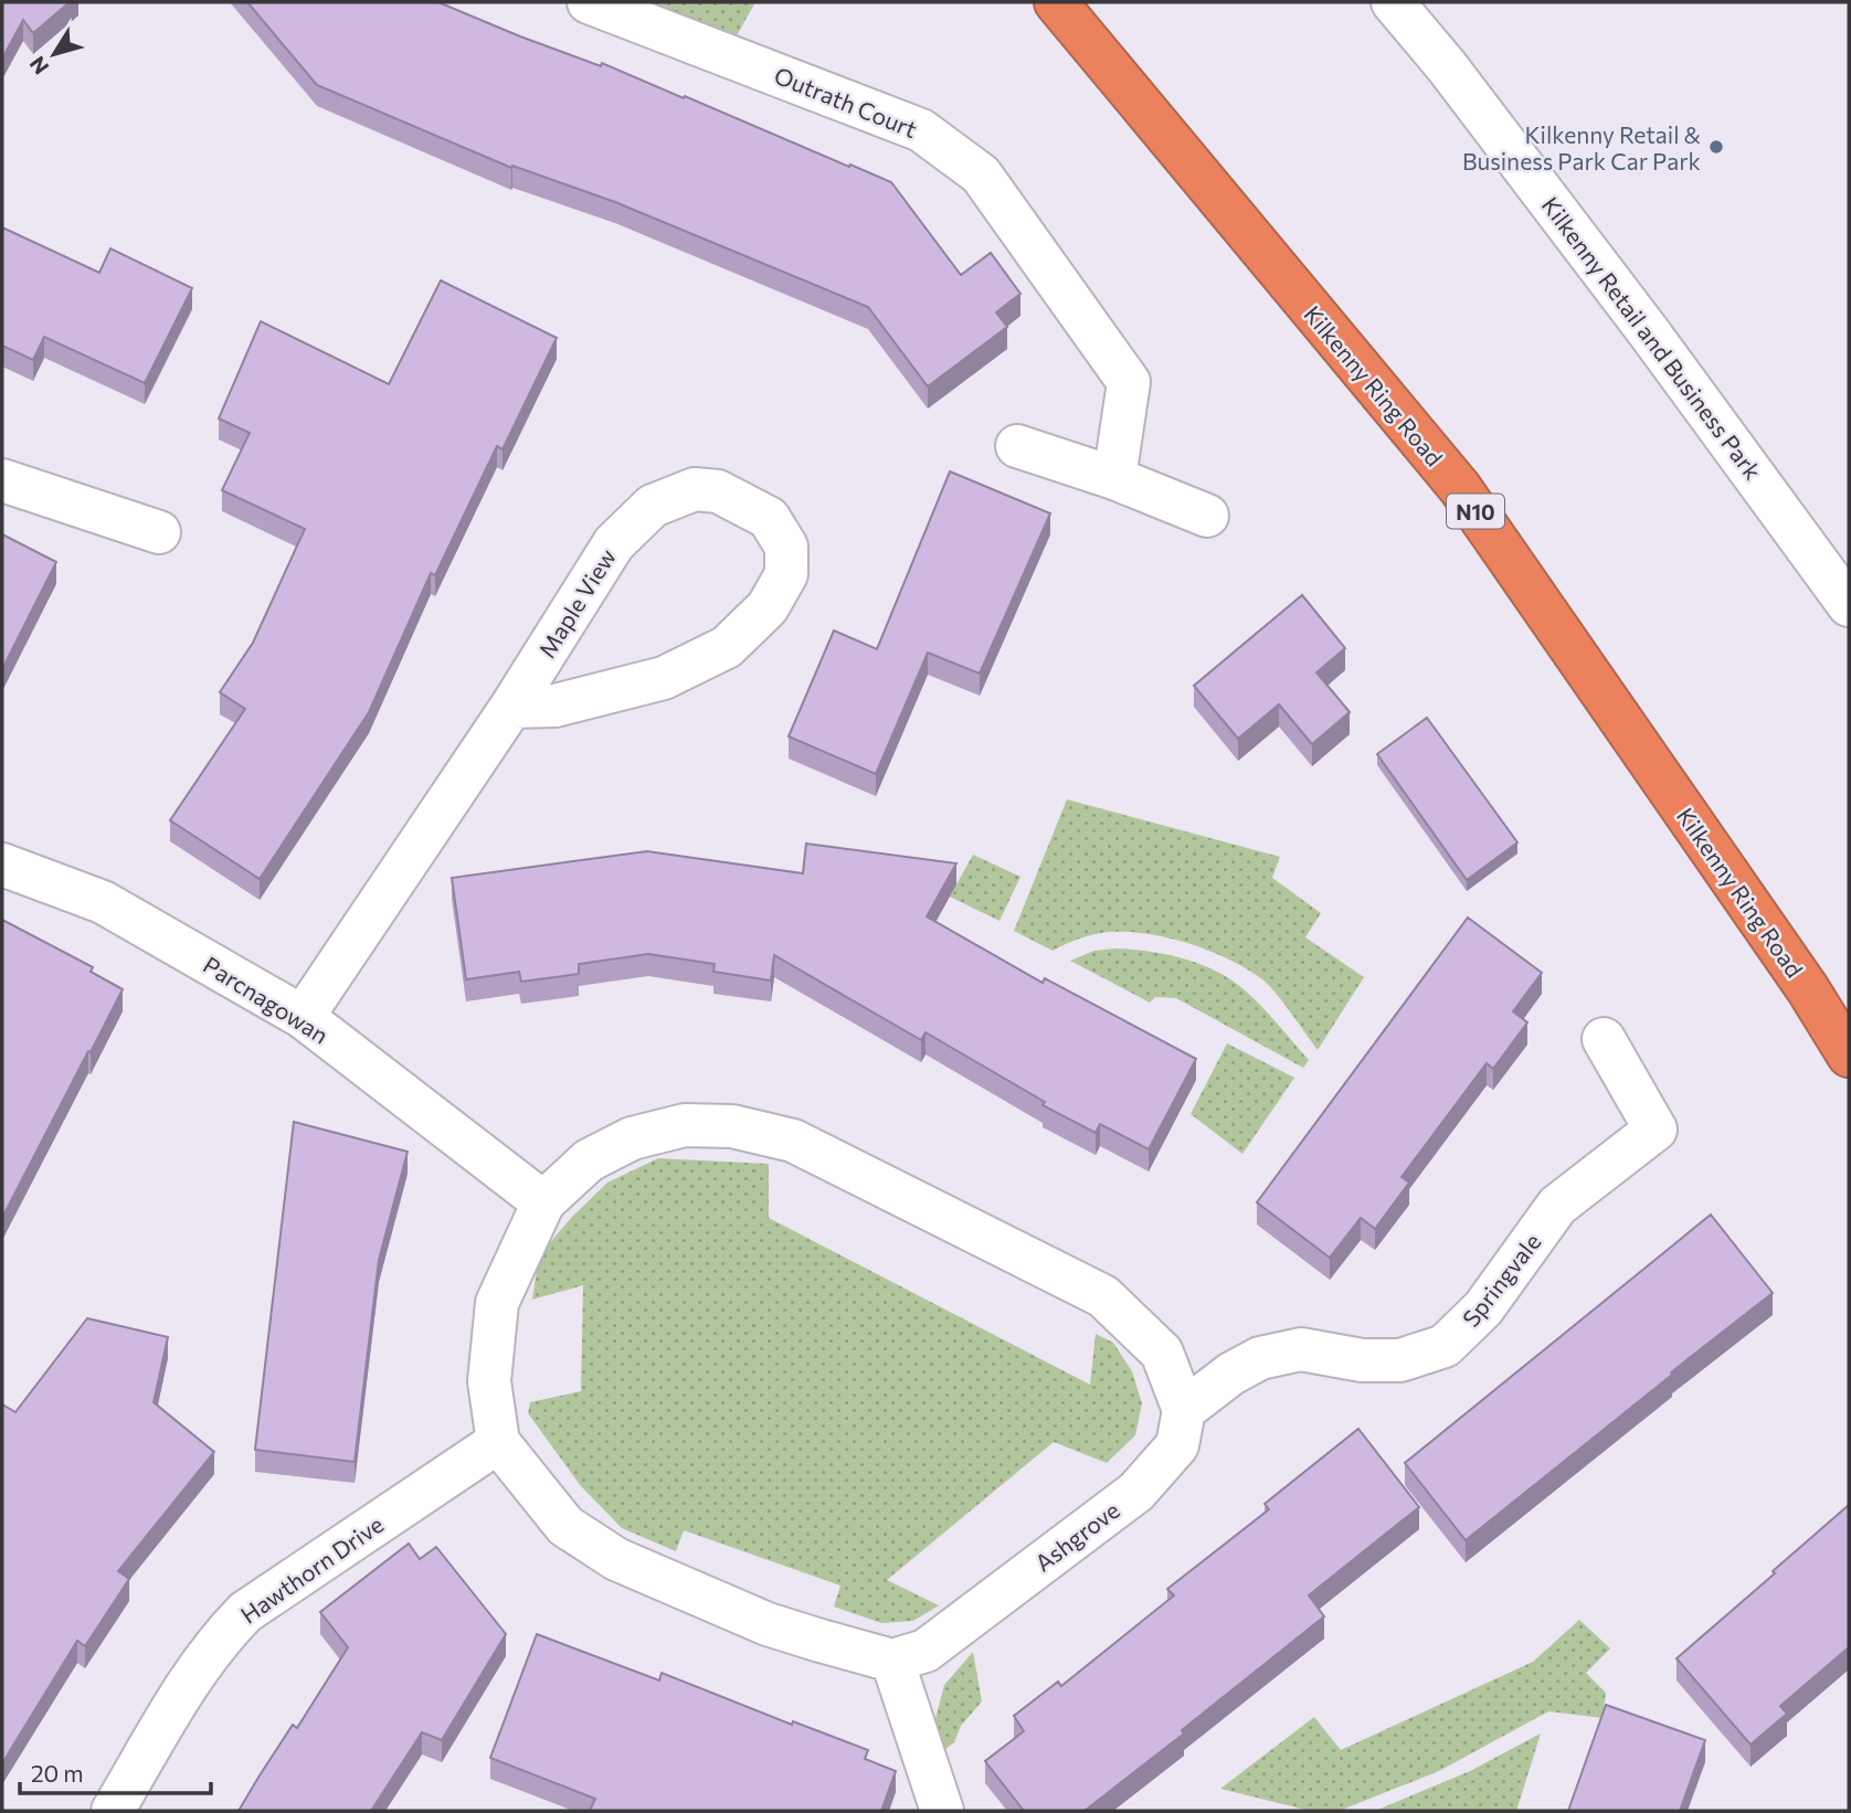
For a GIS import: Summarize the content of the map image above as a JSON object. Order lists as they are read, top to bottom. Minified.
{"streets":{"highway":["Kilkenny Ring Road","N10"],"street":["Outrath Court","Kilkenny Retail and Business Park","Maple View","Parcnagowan","Springvale","Ashgrove","Hawthorn Drive"]},"crossings":[["Maple View","Parcnagowan"],["Springvale","Ashgrove"]],"places":["Kilkenny Retail & Business Park Car Park"],"scale_bar":"20 m","north":"bottom left"}
